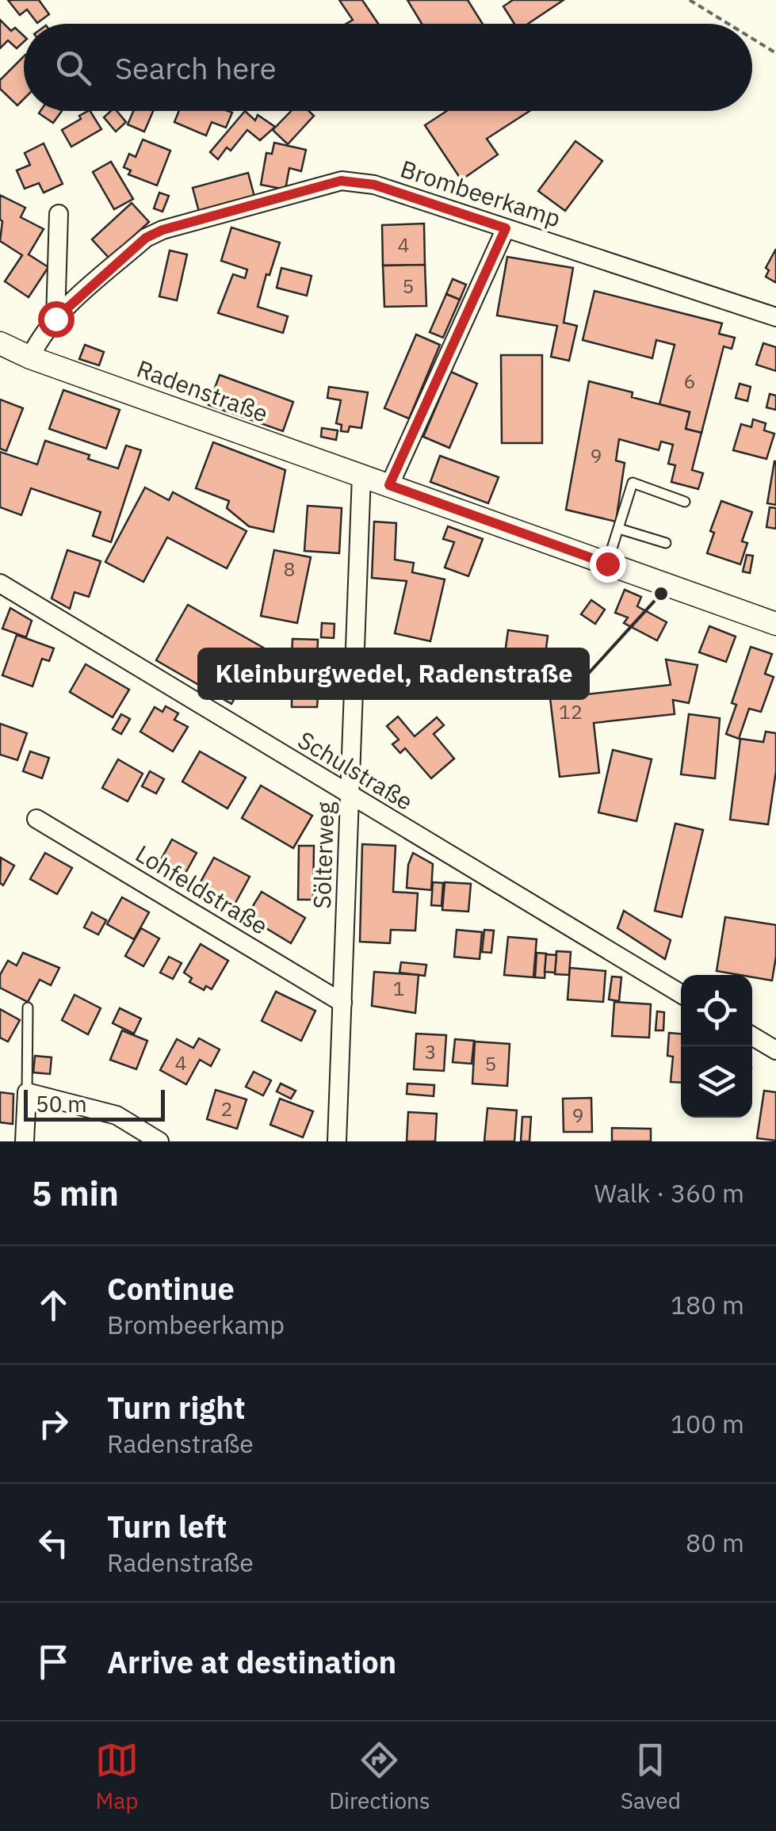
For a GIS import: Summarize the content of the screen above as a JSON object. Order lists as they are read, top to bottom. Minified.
{"streets":{"street":["Brombeerkamp","Radenstraße","Schulstraße","Sölterweg","Lohfeldstraße"]},"crossings":[["Brombeerkamp","Radenstraße"],["Radenstraße","Sölterweg"],["Schulstraße","Sölterweg"],["Sölterweg","Lohfeldstraße"]],"places":["Kleinburgwedel, Radenstraße"],"house_numbers":["4","5","6","9","8","12","1","3","4","5","2","9"],"scale_bar":"50 m","page":{"search":"Search here","scale":"50 m","heading":["5 min","Walk · 360 m"],"list":[["Continue","Brombeerkamp","180 m"],["Turn right","Radenstraße","100 m"],["Turn left","Radenstraße","80 m"],"Arrive at destination"],"nav":["Map","Directions","Saved"]}}
